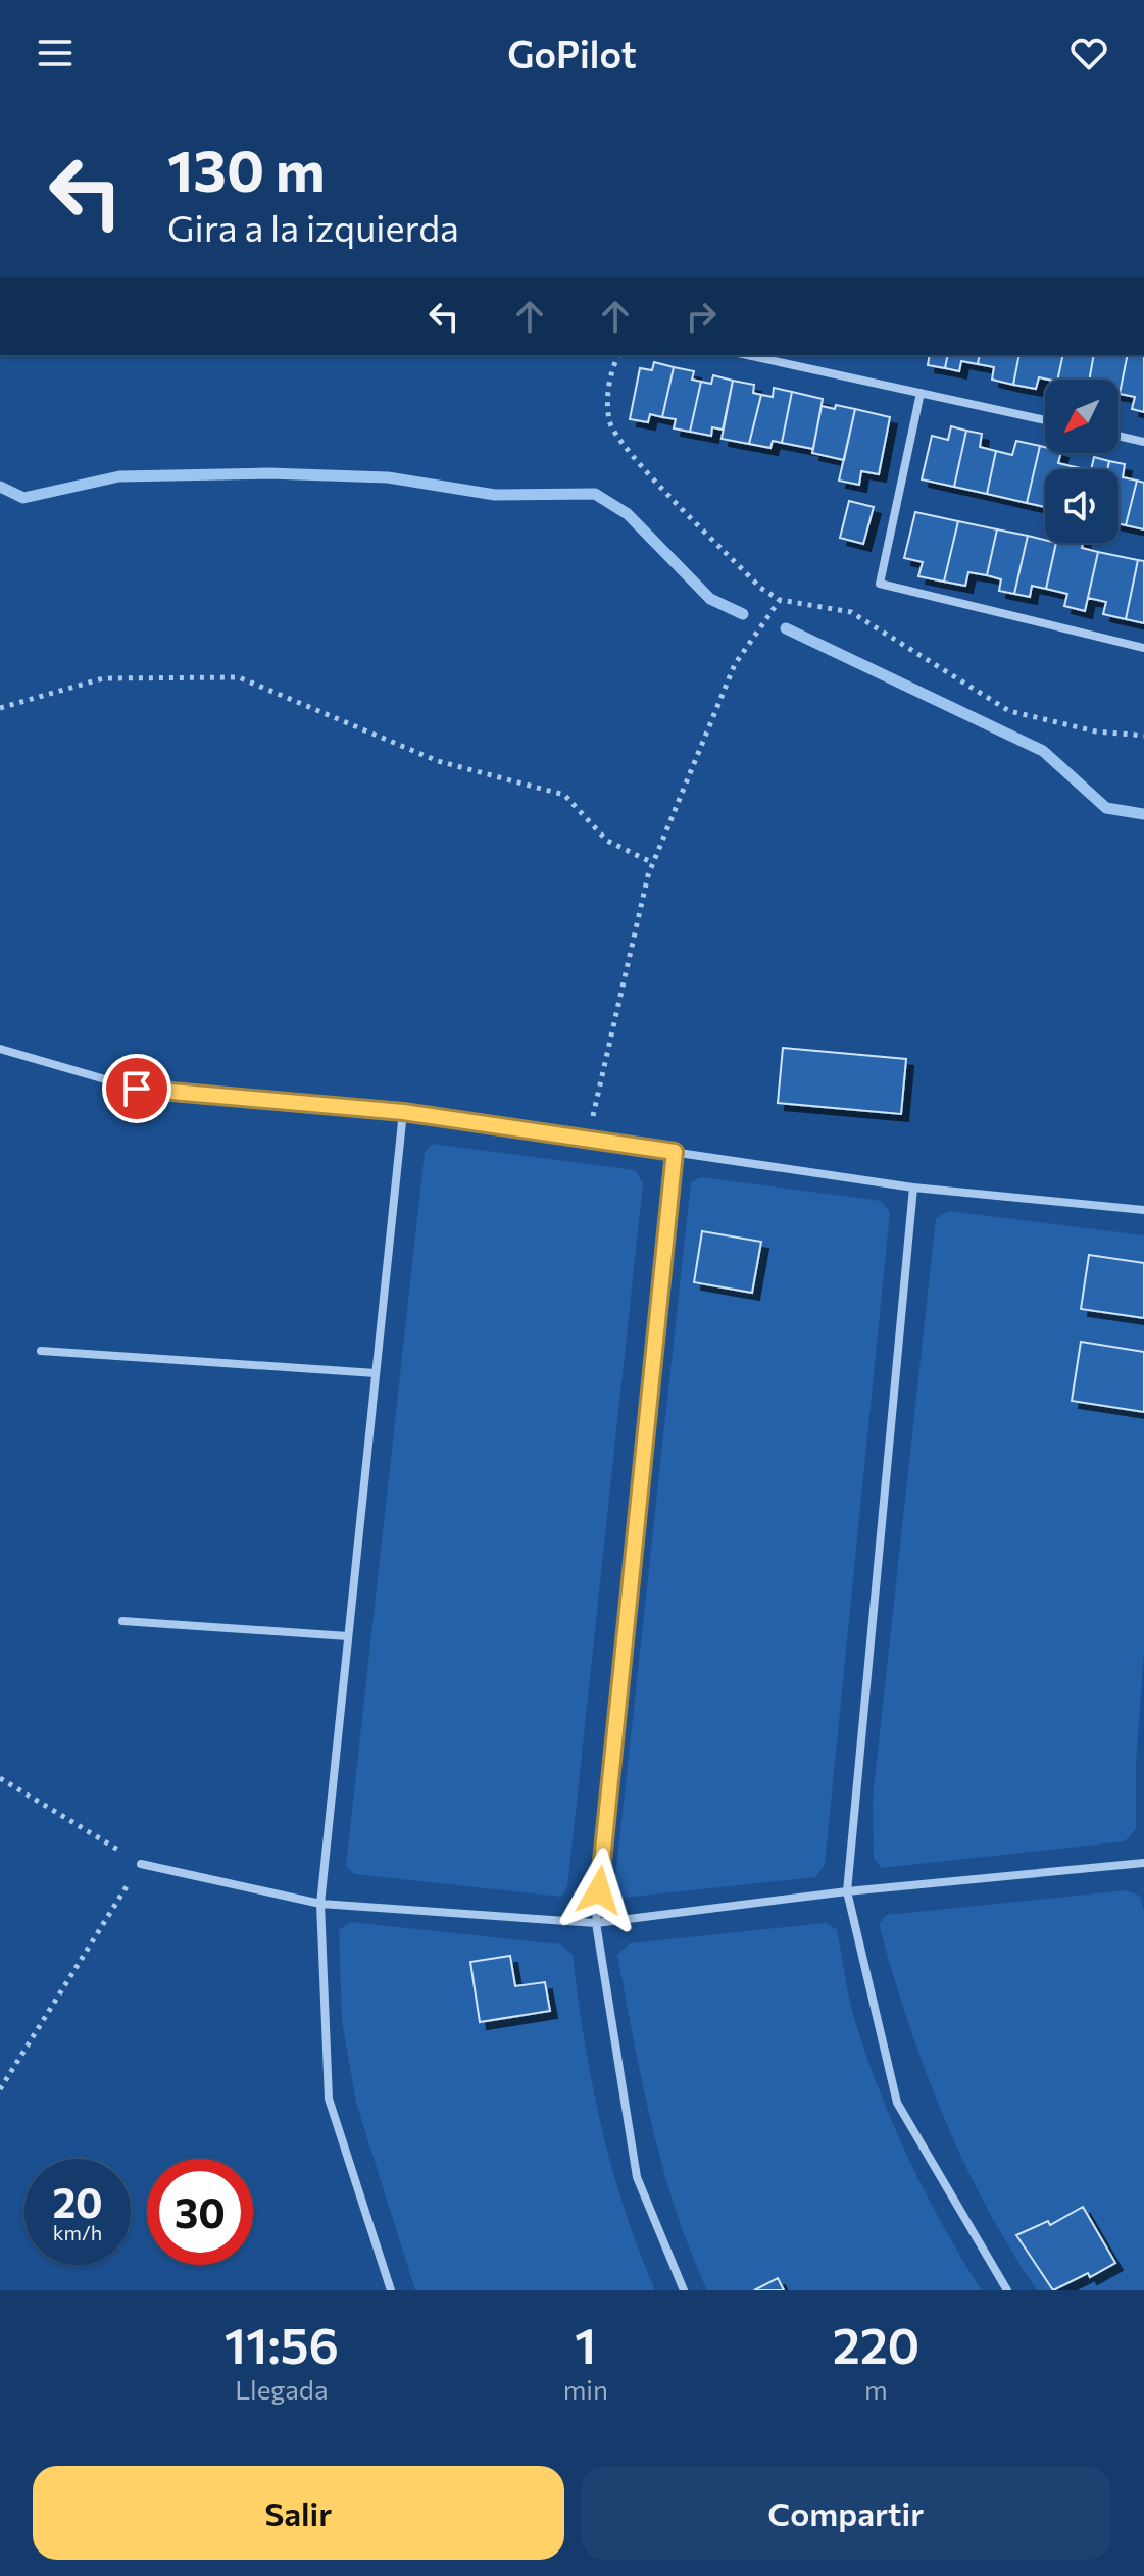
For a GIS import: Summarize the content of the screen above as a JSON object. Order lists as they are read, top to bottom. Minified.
{"north":"bottom left","page":{"header":"GoPilot","turn":["130 m","Gira a la izquierda"],"speed":"20 km/h","limit":"30","eta":["11:56","Llegada","1","min","220","m"],"buttons":["Salir","Compartir"]}}
